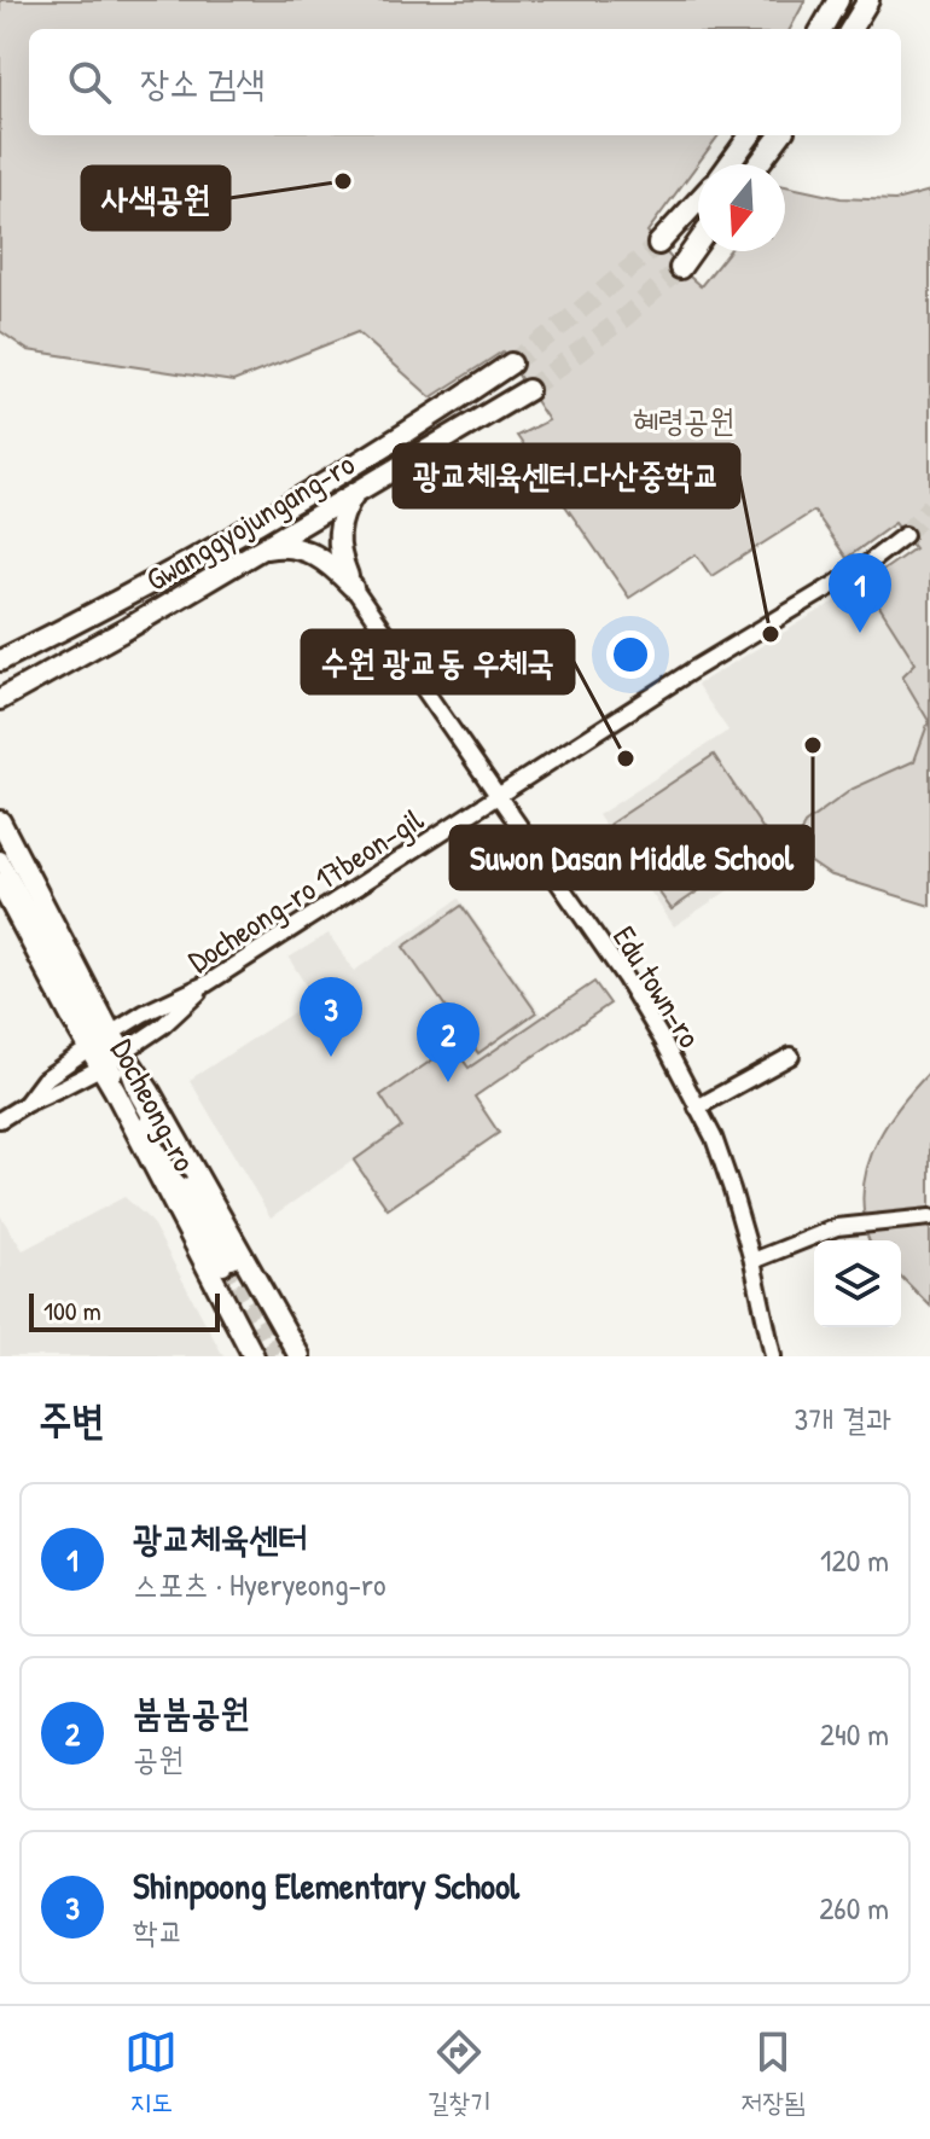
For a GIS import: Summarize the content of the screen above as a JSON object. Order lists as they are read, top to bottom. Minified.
{"streets":{"main road":["Gwanggyojungang-ro","Docheong-ro"],"street":["Docheong-ro 17beon-gil","Edu town-ro"]},"crossings":[["Docheong-ro 17beon-gil","Edu town-ro"],["Docheong-ro 17beon-gil","Docheong-ro"]],"parks":["혜령공원"],"places":["사색공원","광교체육센터.다산중학교","Suwon Dasan Middle School","수원 광교동 우체국"],"scale_bar":"100 m","north":"bottom","page":{"search":"장소 검색","pins":["1","3","2"],"scale":"100 m","heading":["주변","3개 결과"],"list":[{"mark":"1","name":"광교체육센터","note":"스포츠 · Hyeryeong-ro","value":"120 m"},{"mark":"2","name":"붐붐공원","note":"공원","value":"240 m"},{"mark":"3","name":"Shinpoong Elementary School","note":"학교","value":"260 m"}],"nav":["지도","길찾기","저장됨"]}}
